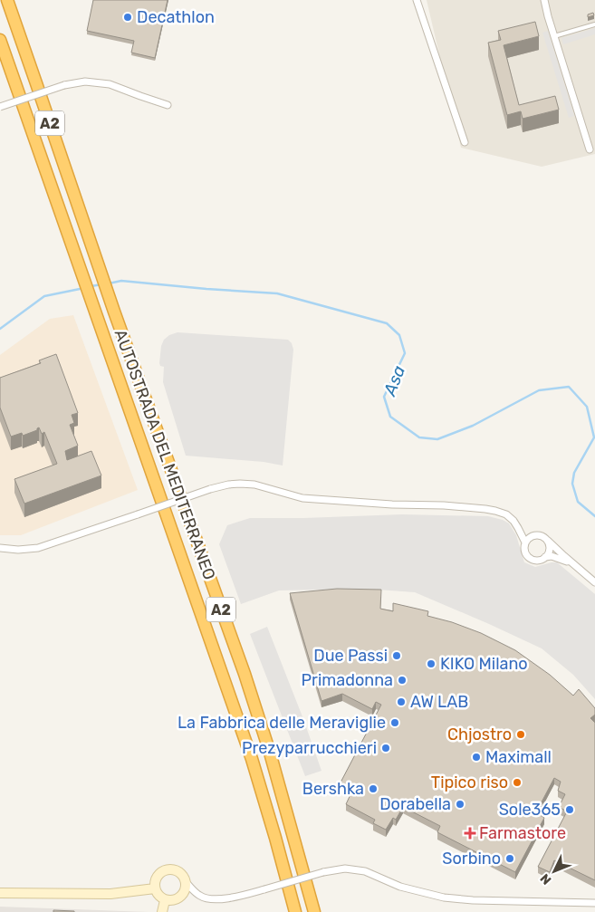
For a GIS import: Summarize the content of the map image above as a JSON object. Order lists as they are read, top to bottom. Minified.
{"streets":{"highway":["A2","AUTOSTRADA DEL MEDITERRANEO"]},"water":["Asa"],"places":{"other":["Decathlon","Due Passi","KIKO Milano","Primadonna","AW LAB","La Fabbrica delle Meraviglie","Chjostro","Prezyparrucchieri","Maximall","Tipico riso","Bershka","Dorabella","Sole365","Sorbino"],"health":["Farmastore"]},"north":"bottom left"}
